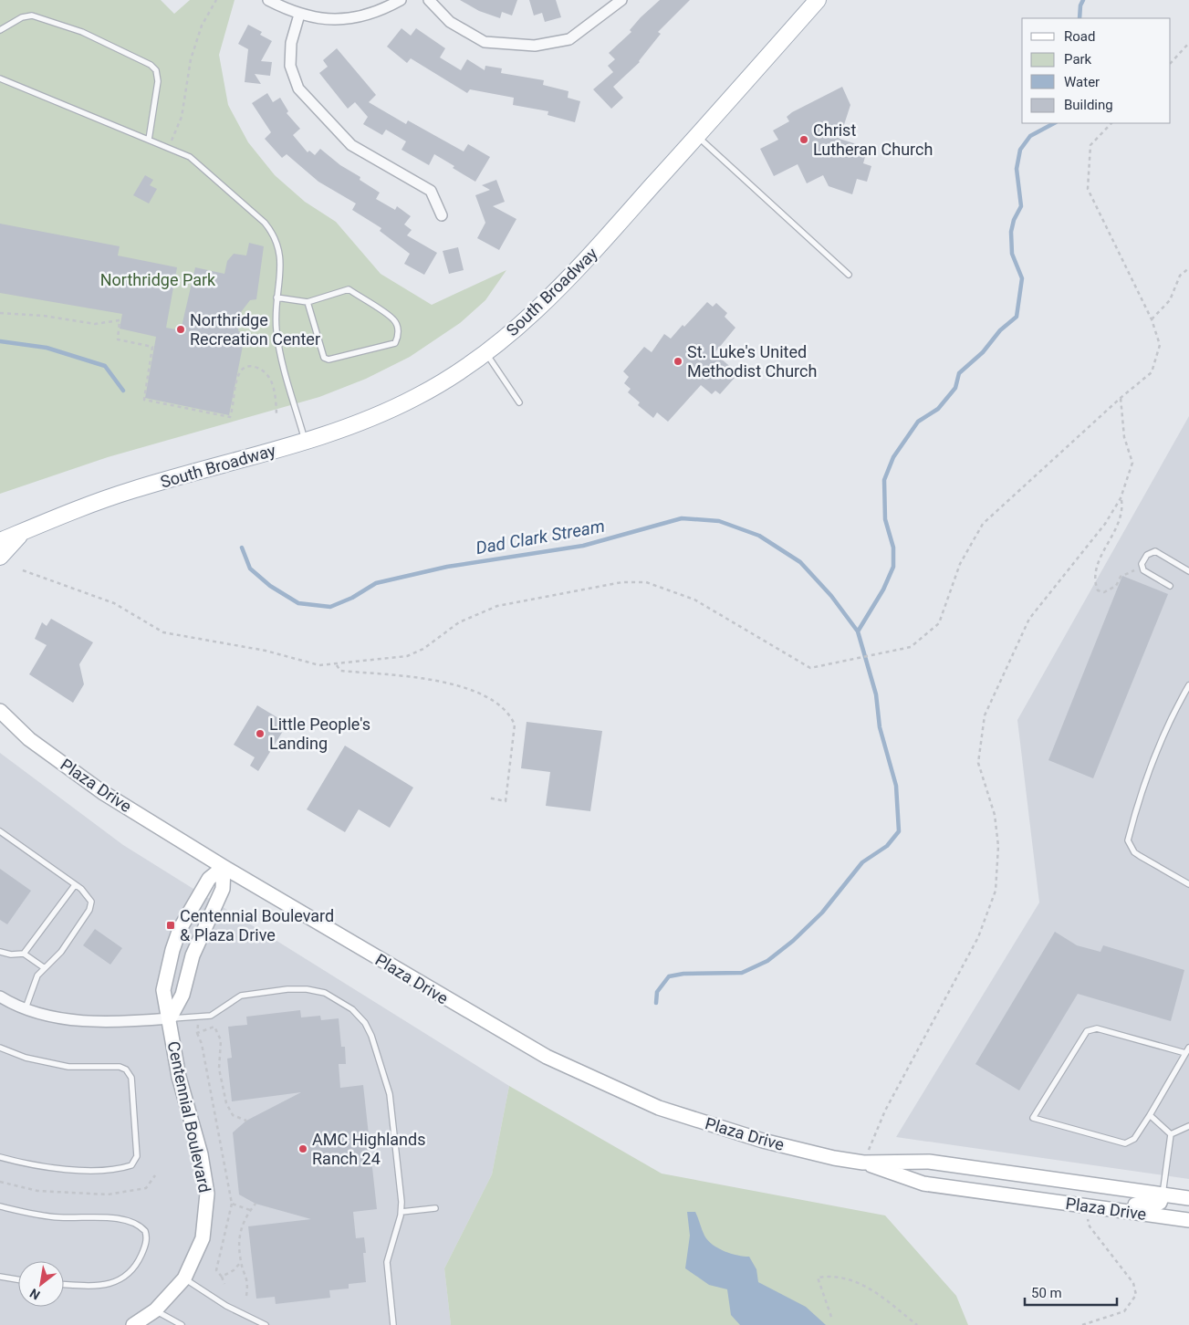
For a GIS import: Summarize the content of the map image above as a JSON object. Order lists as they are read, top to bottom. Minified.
{"streets":{"main road":["South Broadway"],"street":["Plaza Drive","Centennial Boulevard"]},"crossings":[["Plaza Drive","Centennial Boulevard"]],"water":["Dad Clark Stream"],"parks":["Northridge Park"],"places":{"other":["Christ Lutheran Church","Northridge Recreation Center","St. Luke's United Methodist Church","Little People's Landing","AMC Highlands Ranch 24"],"transit":["Centennial Boulevard & Plaza Drive"]},"legend":["Road","Park","Water","Building"],"scale_bar":"50 m","north":"bottom left"}
